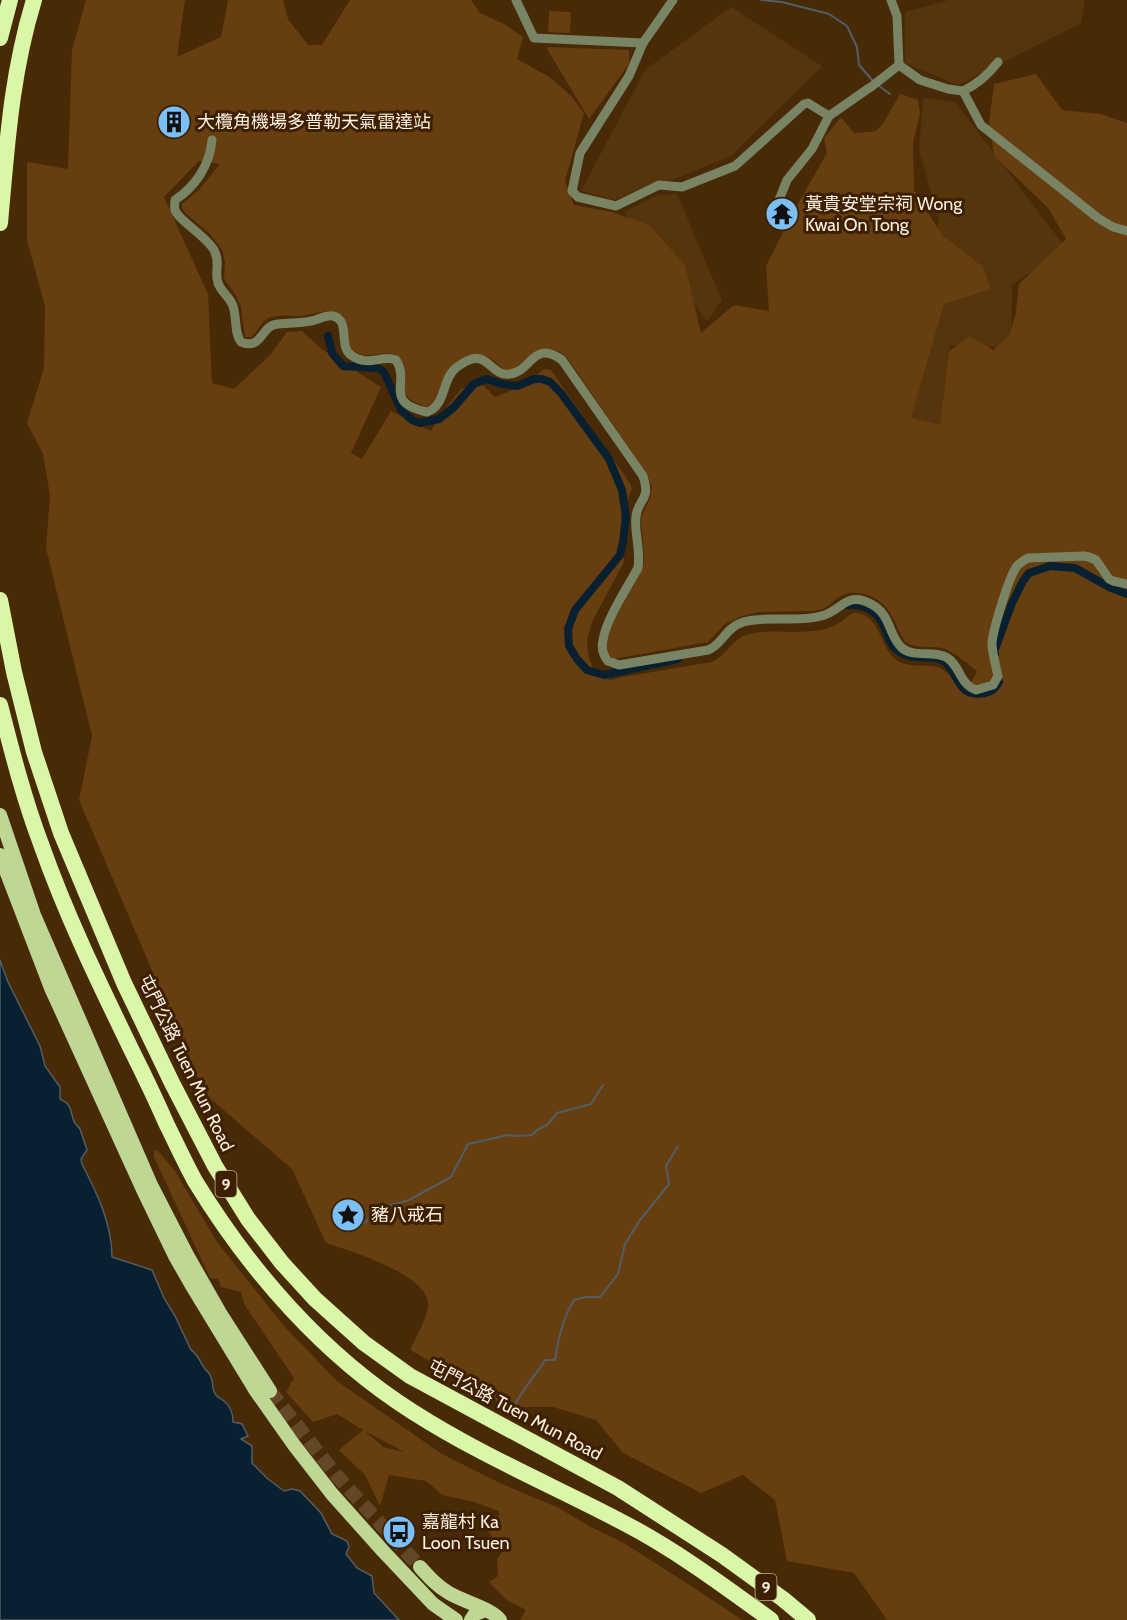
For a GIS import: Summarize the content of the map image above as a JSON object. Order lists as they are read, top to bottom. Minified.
{"streets":{"highway":["屯門公路 Tuen Mun Road","9"]},"places":{"building":["大欖角機場多普勒天氣雷達站"],"temple":["黃貴安堂宗祠 Wong Kwai On Tong"],"place":["豬八戒石"],"bus stop":["嘉龍村 Ka Loon Tsuen"]}}
